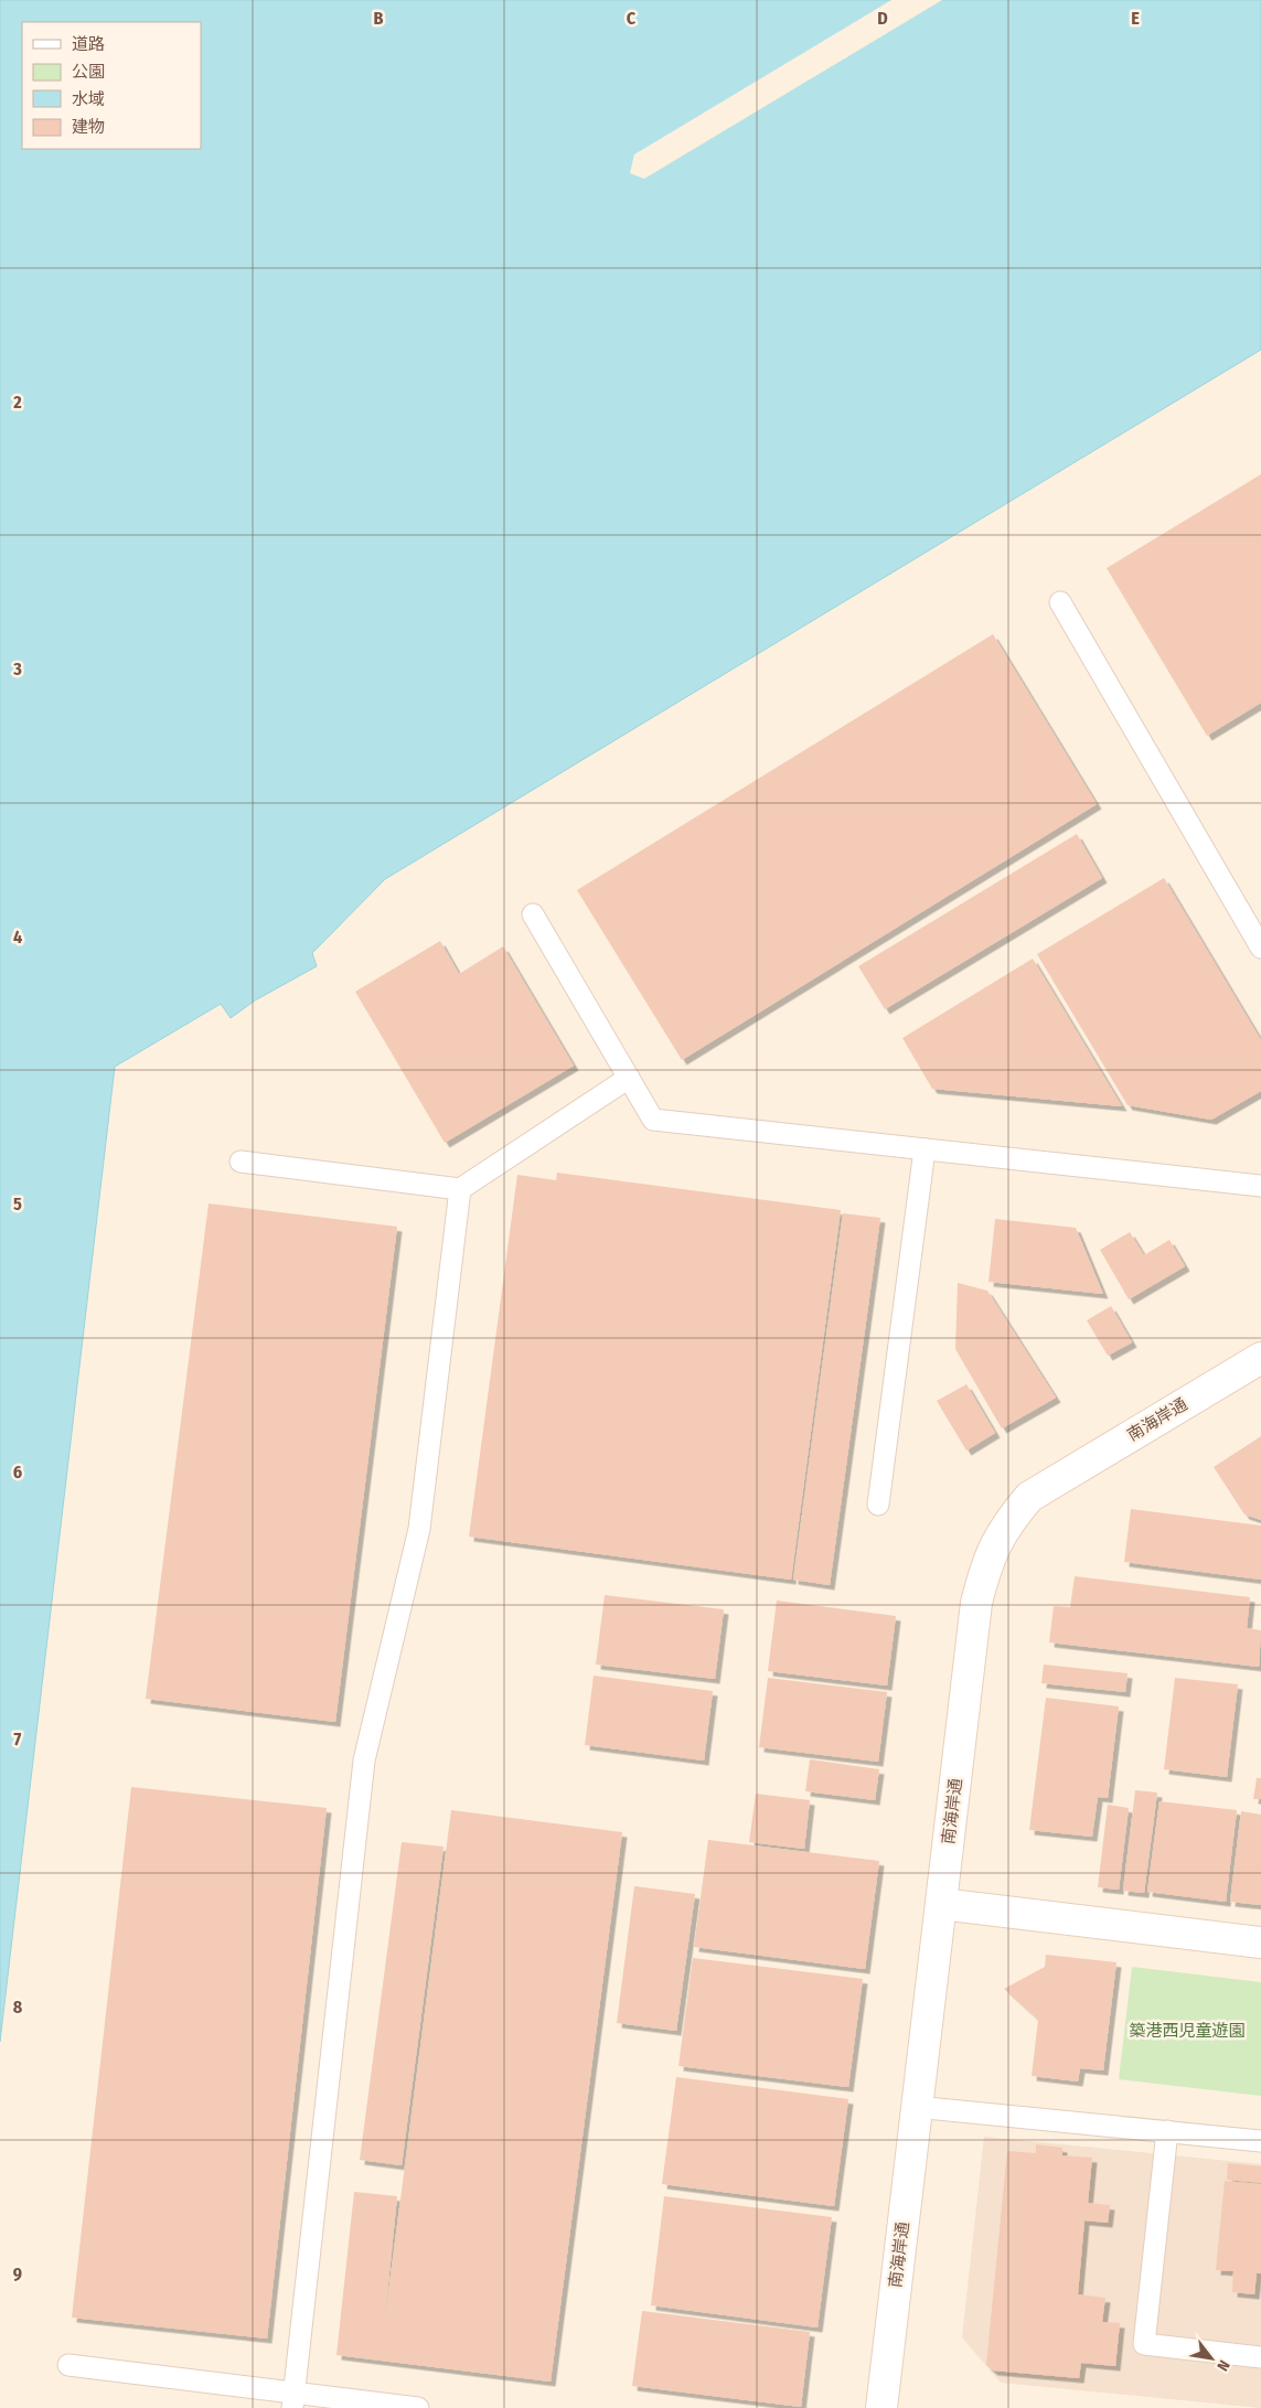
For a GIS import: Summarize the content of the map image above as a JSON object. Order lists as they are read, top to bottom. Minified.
{"streets":{"street":["南海岸通"]},"parks":["築港西児童遊園"],"legend":["道路","公園","水域","建物"],"north":"bottom right","grid":{"columns":["B","C","D","E"],"rows":["2","3","4","5","6","7","8","9"]}}
